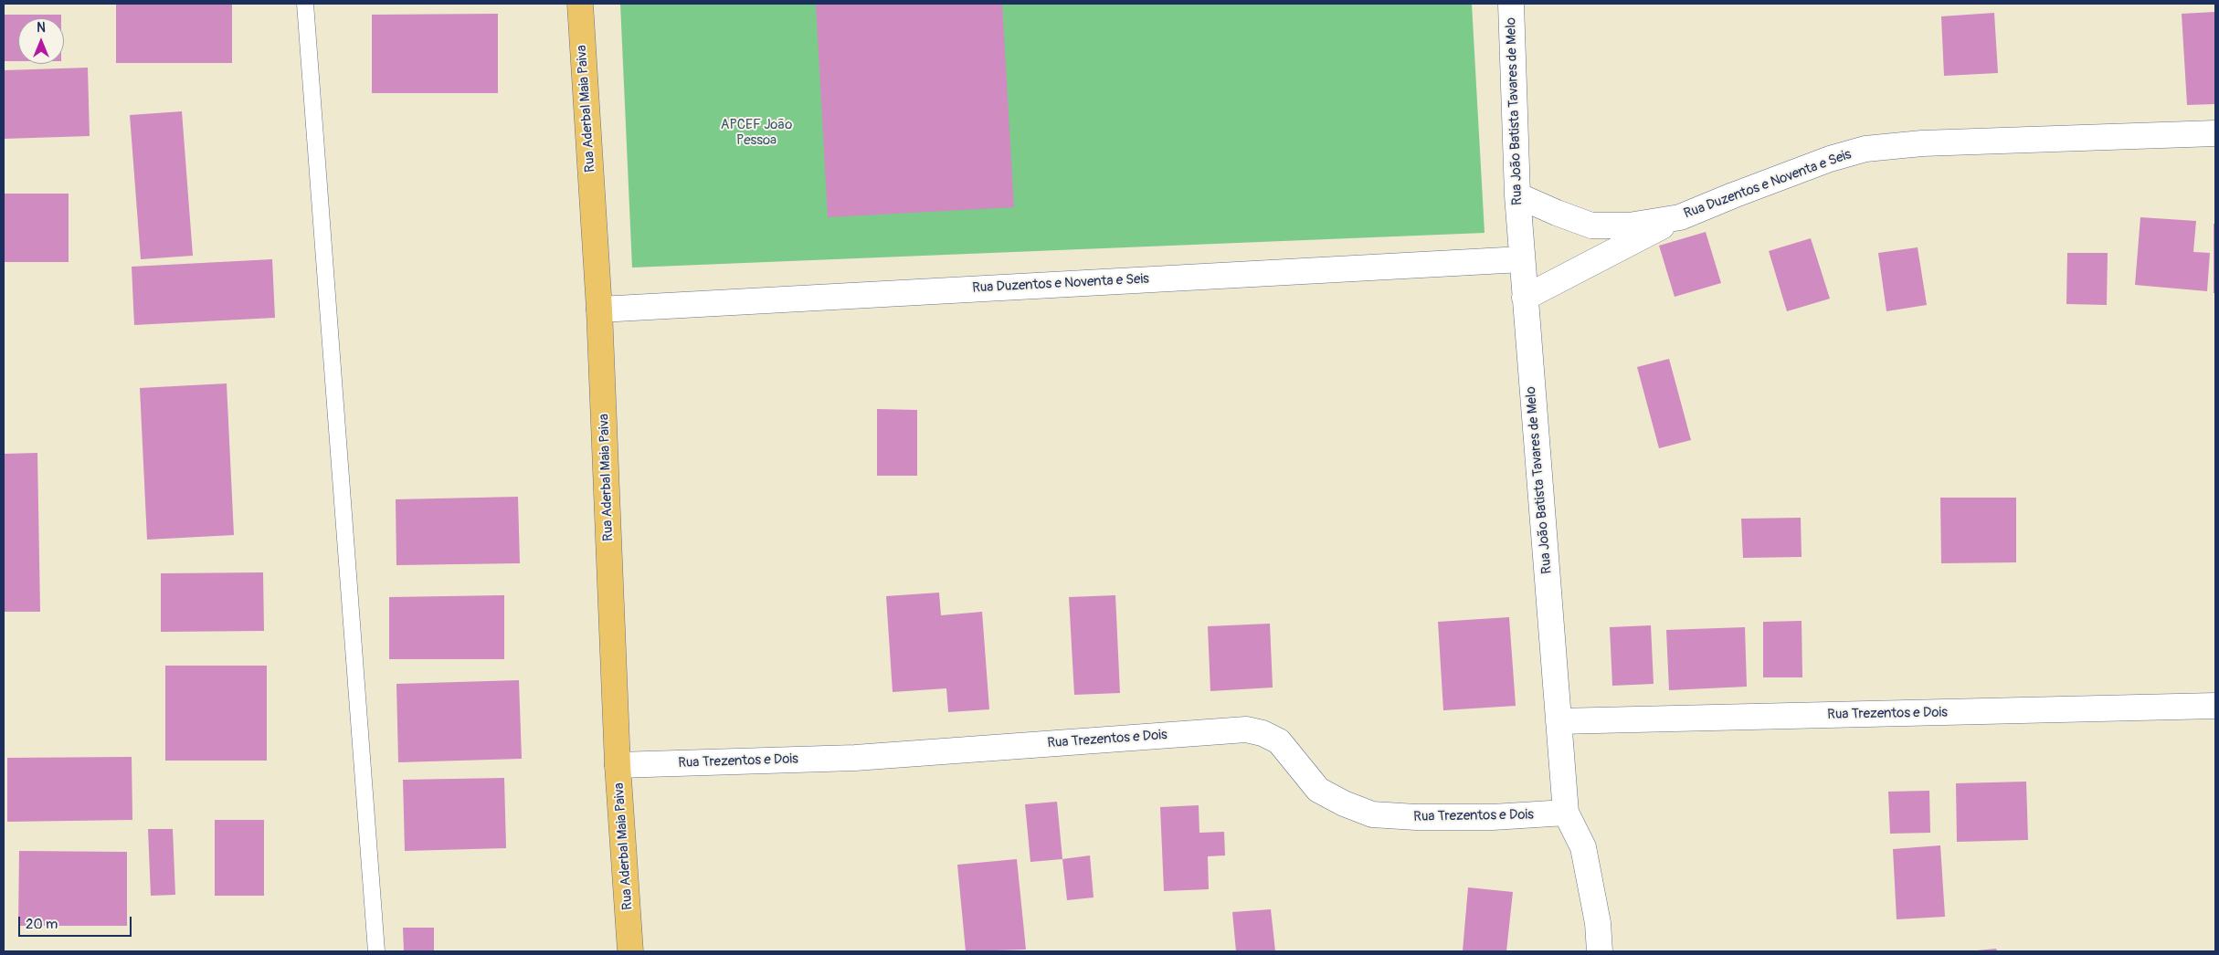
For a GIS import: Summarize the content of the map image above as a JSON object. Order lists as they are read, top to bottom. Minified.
{"streets":{"main road":["Rua Aderbal Maia Paiva"],"street":["Rua João Batista Tavares de Melo","Rua Duzentos e Noventa e Seis","Rua Trezentos e Dois"]},"crossings":[["Rua Aderbal Maia Paiva","Rua Duzentos e Noventa e Seis"],["Rua Aderbal Maia Paiva","Rua Trezentos e Dois"],["Rua João Batista Tavares de Melo","Rua Duzentos e Noventa e Seis"],["Rua João Batista Tavares de Melo","Rua Trezentos e Dois"]],"parks":["APCEF João Pessoa"],"scale_bar":"20 m","north":"top"}
